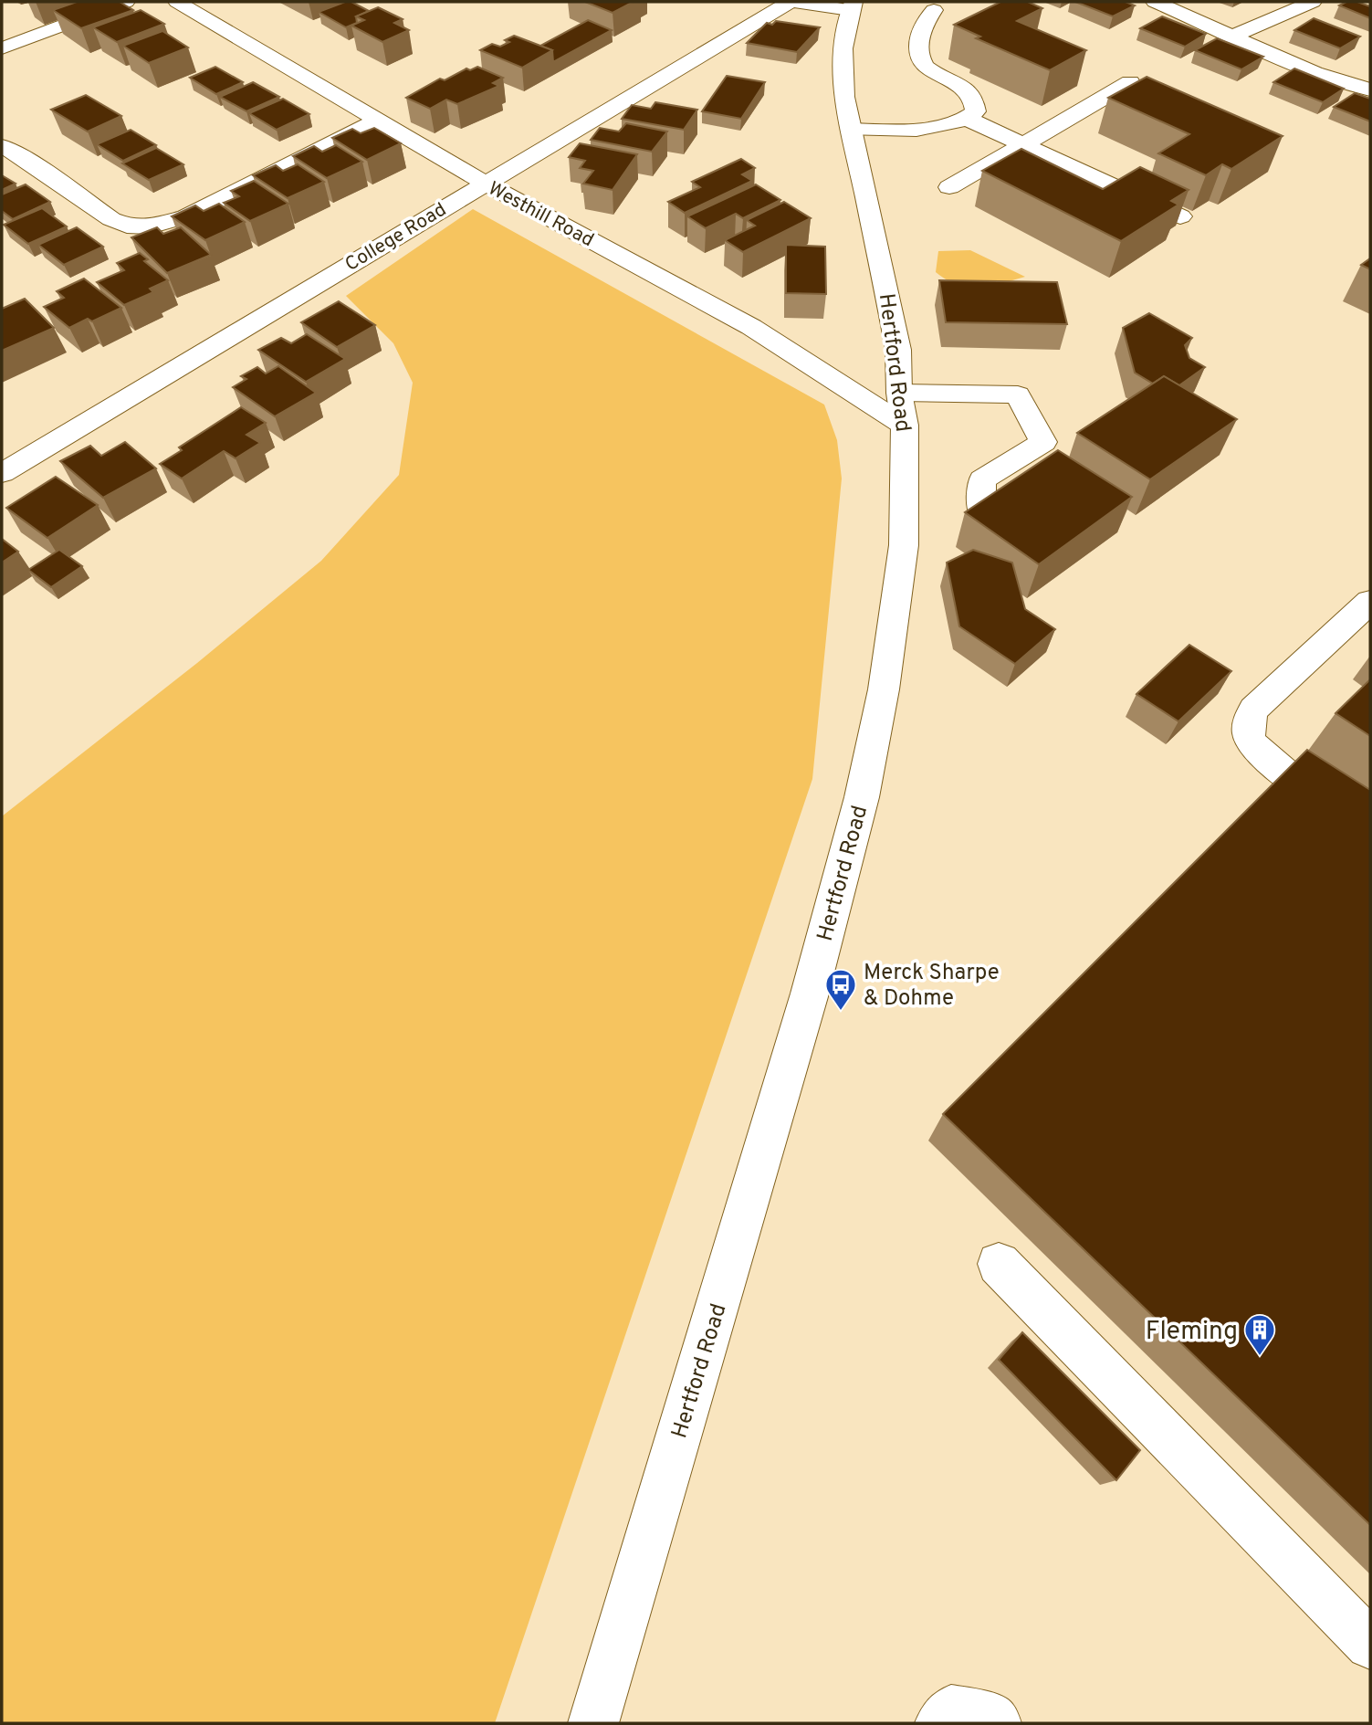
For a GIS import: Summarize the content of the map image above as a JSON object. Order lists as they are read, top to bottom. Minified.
{"streets":{"street":["Westhill Road","College Road","Hertford Road"]},"crossings":[["Westhill Road","College Road"],["Westhill Road","Hertford Road"]],"places":{"bus stop":["Merck Sharpe & Dohme"],"building":["Fleming"]}}
